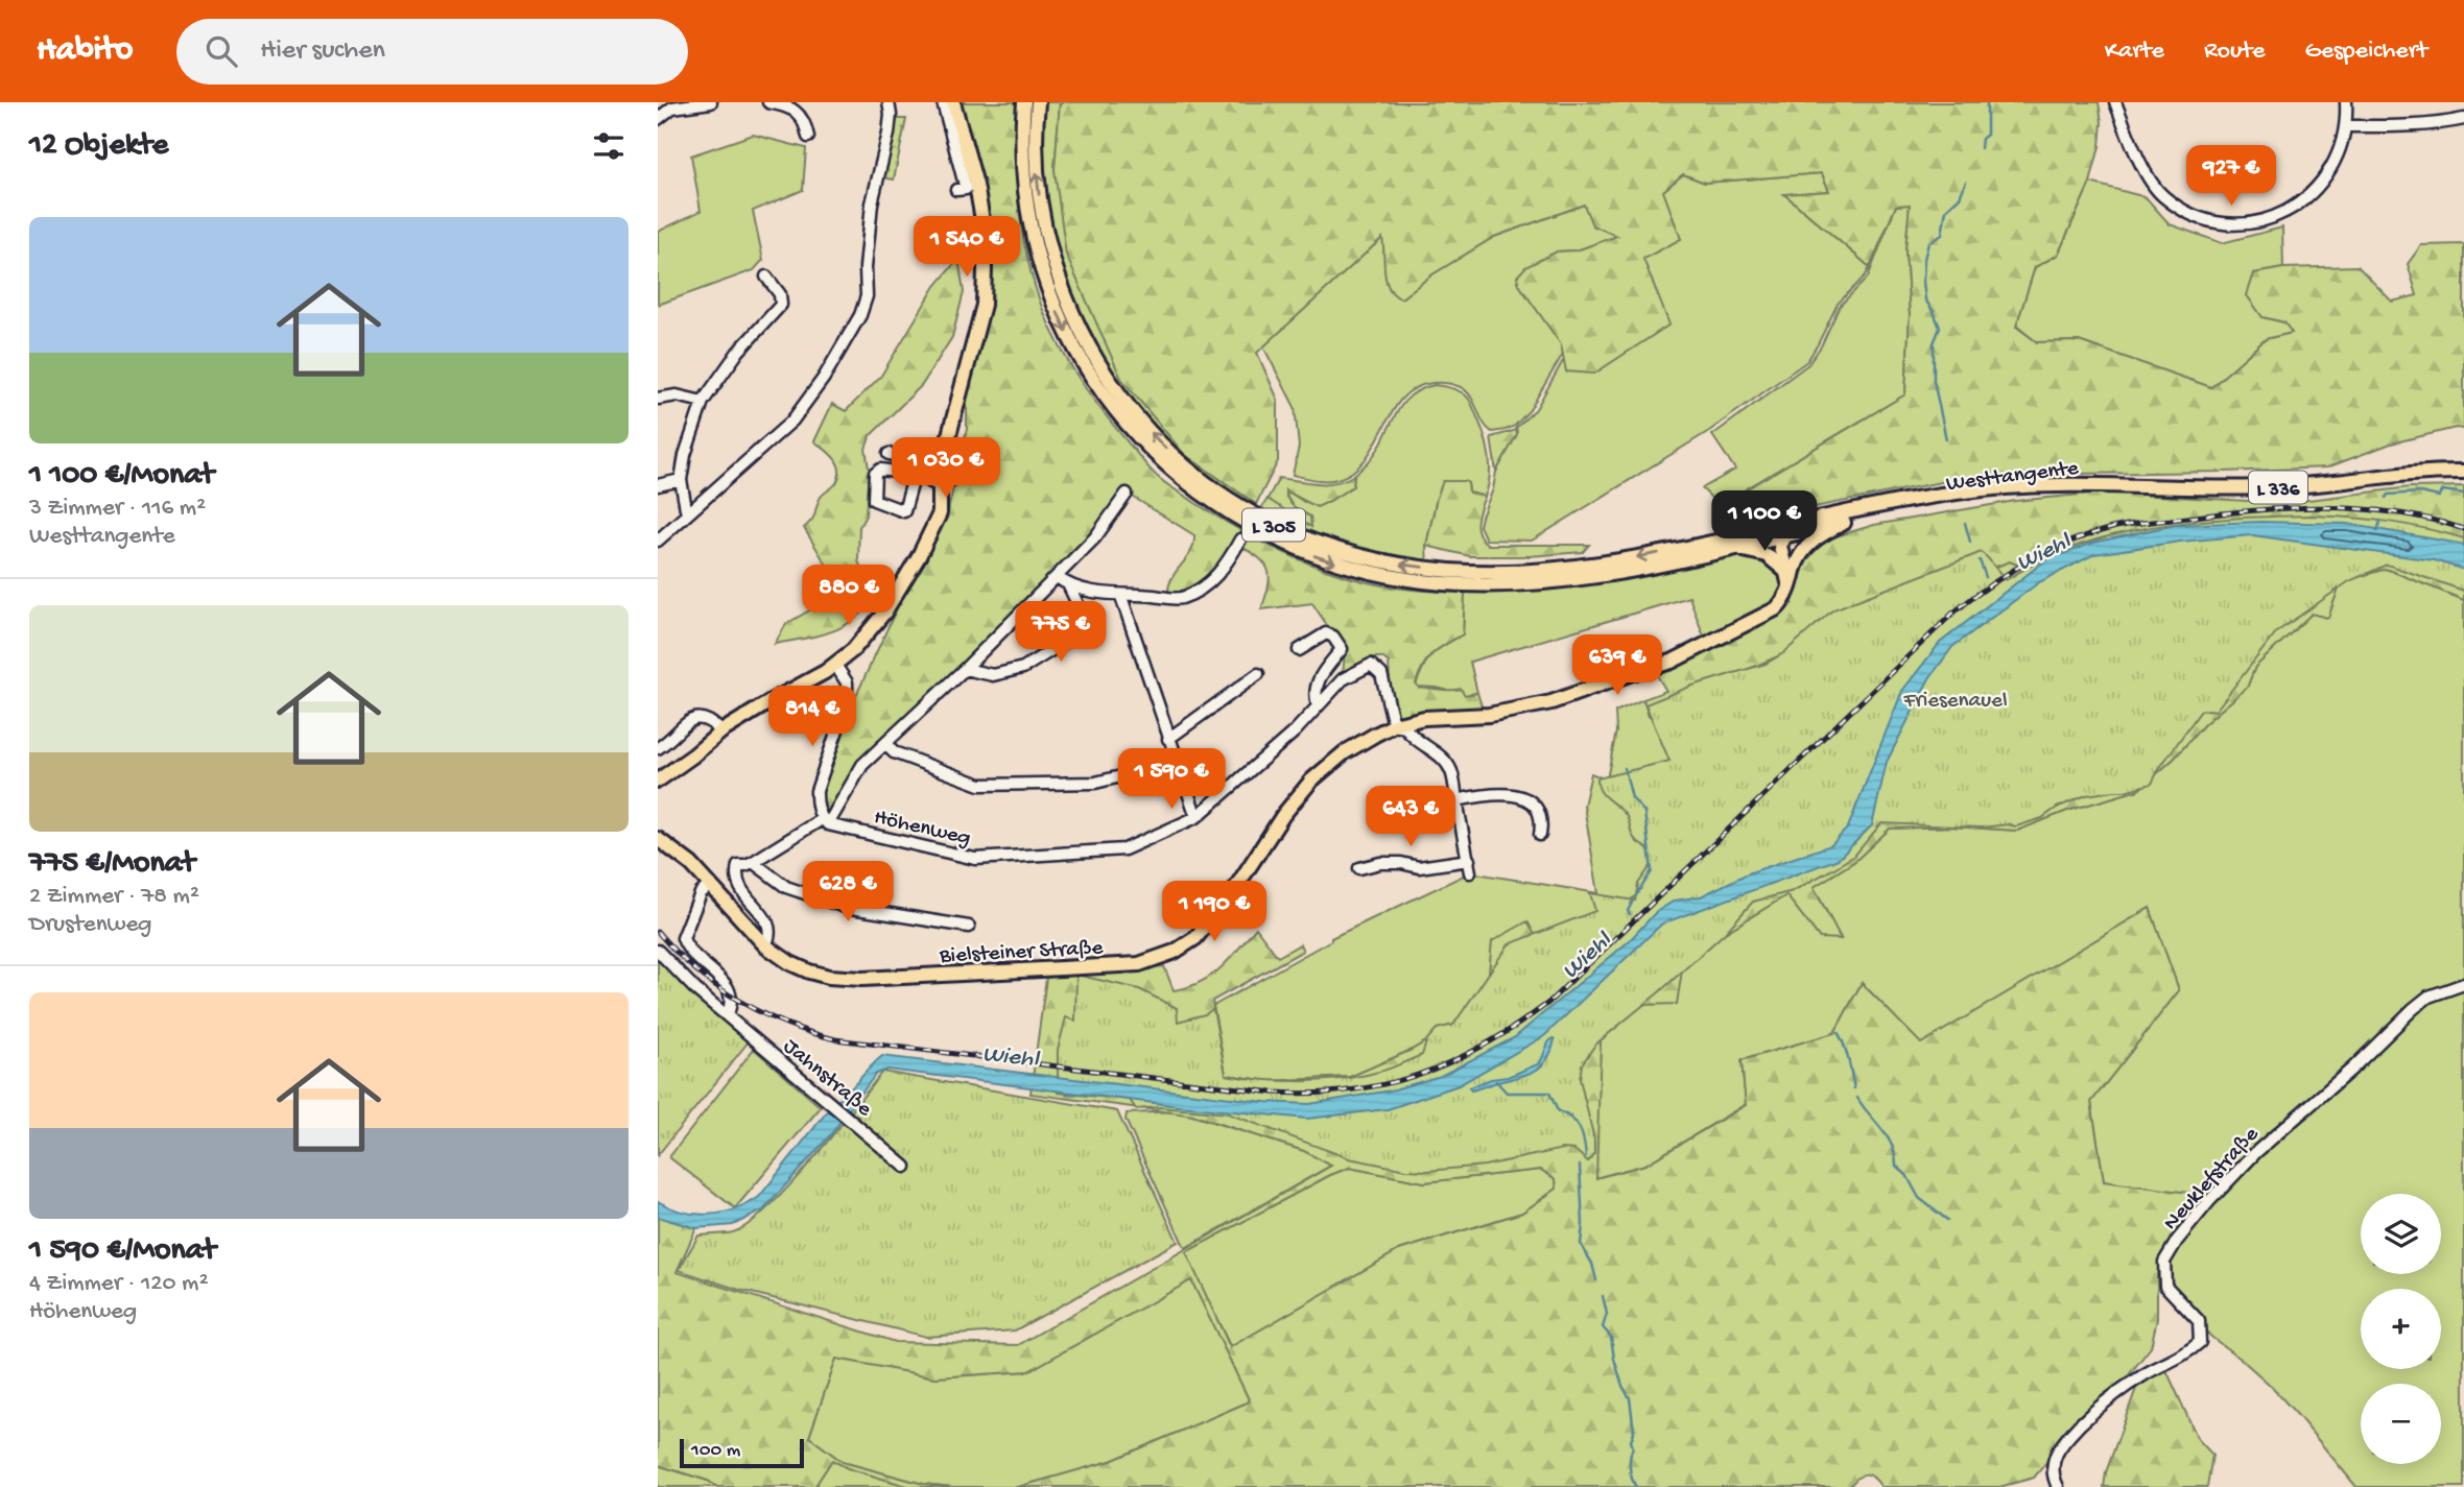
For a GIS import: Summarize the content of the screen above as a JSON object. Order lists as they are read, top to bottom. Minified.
{"streets":{"main road":["Westtangente","L 336","L 305","Bielsteiner Straße"],"street":["Höhenweg","Jahnstraße","Neuklefstraße"]},"crossings":[["Westtangente","L 336"],["Westtangente","L 305"],["L 336","L 305"],["L 336","Bielsteiner Straße"],["L 305","Bielsteiner Straße"],["Höhenweg","Bielsteiner Straße"]],"water":["Wiehl"],"parks":["Friesenauel"],"scale_bar":"100 m","page":{"header":"Habito","search":"Hier suchen","nav":["Karte","Route","Gespeichert"],"heading":"12 Objekte","price":["927 €","1 540 €","1 030 €","1 100 €","880 €","775 €","639 €","814 €","1 590 €","643 €","628 €","1 190 €"],"list":[{"name":"1 100 €/Monat","note":"3 Zimmer · 116 m² · Westtangente"},{"name":"775 €/Monat","note":"2 Zimmer · 78 m² · Drustenweg"},{"name":"1 590 €/Monat","note":"4 Zimmer · 120 m² · Höhenweg"}],"map_buttons":["+","−"],"scale":"100 m"}}
